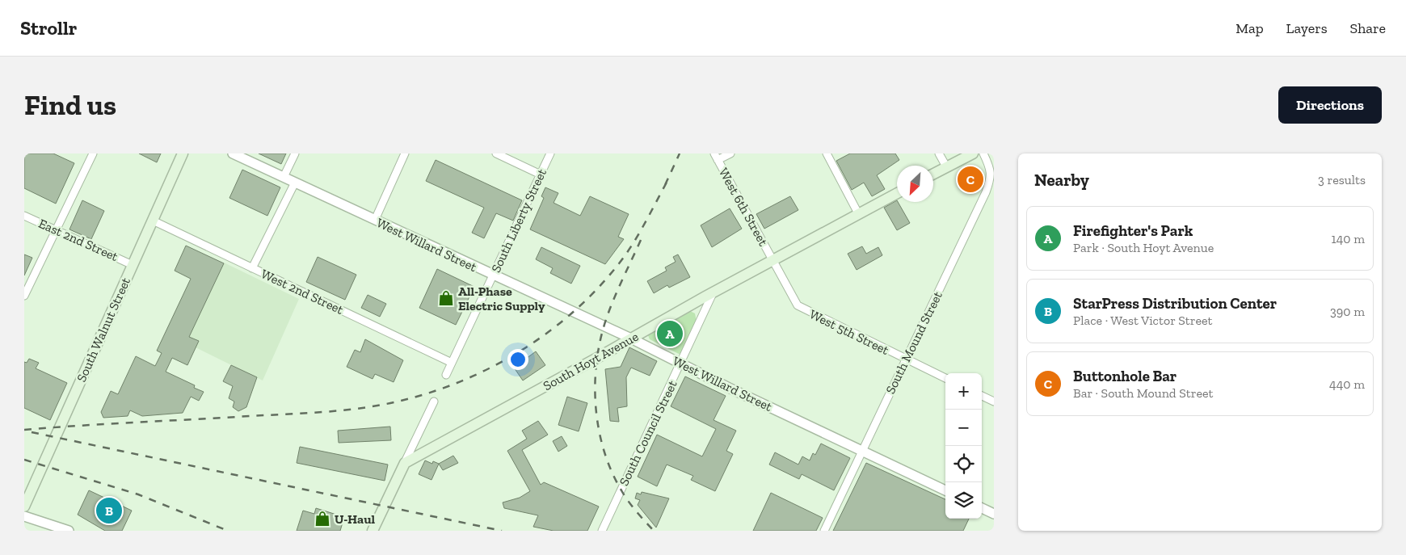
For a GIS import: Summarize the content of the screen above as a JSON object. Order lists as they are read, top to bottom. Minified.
{"streets":{"main road":["South Walnut Street","South Hoyt Avenue"],"street":["West 6th Street","South Liberty Street","East 2nd Street","West Willard Street","West 2nd Street","West 5th Street","South Mound Street","South Council Street"]},"crossings":[["West 6th Street","West 5th Street"],["West 6th Street","South Hoyt Avenue"],["South Liberty Street","West Willard Street"],["South Liberty Street","West 2nd Street"],["East 2nd Street","South Walnut Street"],["West Willard Street","South Mound Street"],["West Willard Street","South Hoyt Avenue"],["West Willard Street","South Council Street"],["West 2nd Street","South Walnut Street"],["West 5th Street","South Mound Street"],["West 5th Street","South Hoyt Avenue"],["South Hoyt Avenue","South Council Street"]],"places":{"shop":["All-Phase Electric Supply","U-Haul"]},"north":"bottom left","page":{"header":"Strollr","nav":["Map","Layers","Share"],"buttons":"Directions","title":"Find us","heading":["Nearby","3 results"],"pins":["C","A","B"],"list":[{"mark":"A","name":"Firefighter's Park","note":"Park · South Hoyt Avenue","value":"140 m"},{"mark":"B","name":"StarPress Distribution Center","note":"Place · West Victor Street","value":"390 m"},{"mark":"C","name":"Buttonhole Bar","note":"Bar · South Mound Street","value":"440 m"}],"map_buttons":["+","−"]}}
